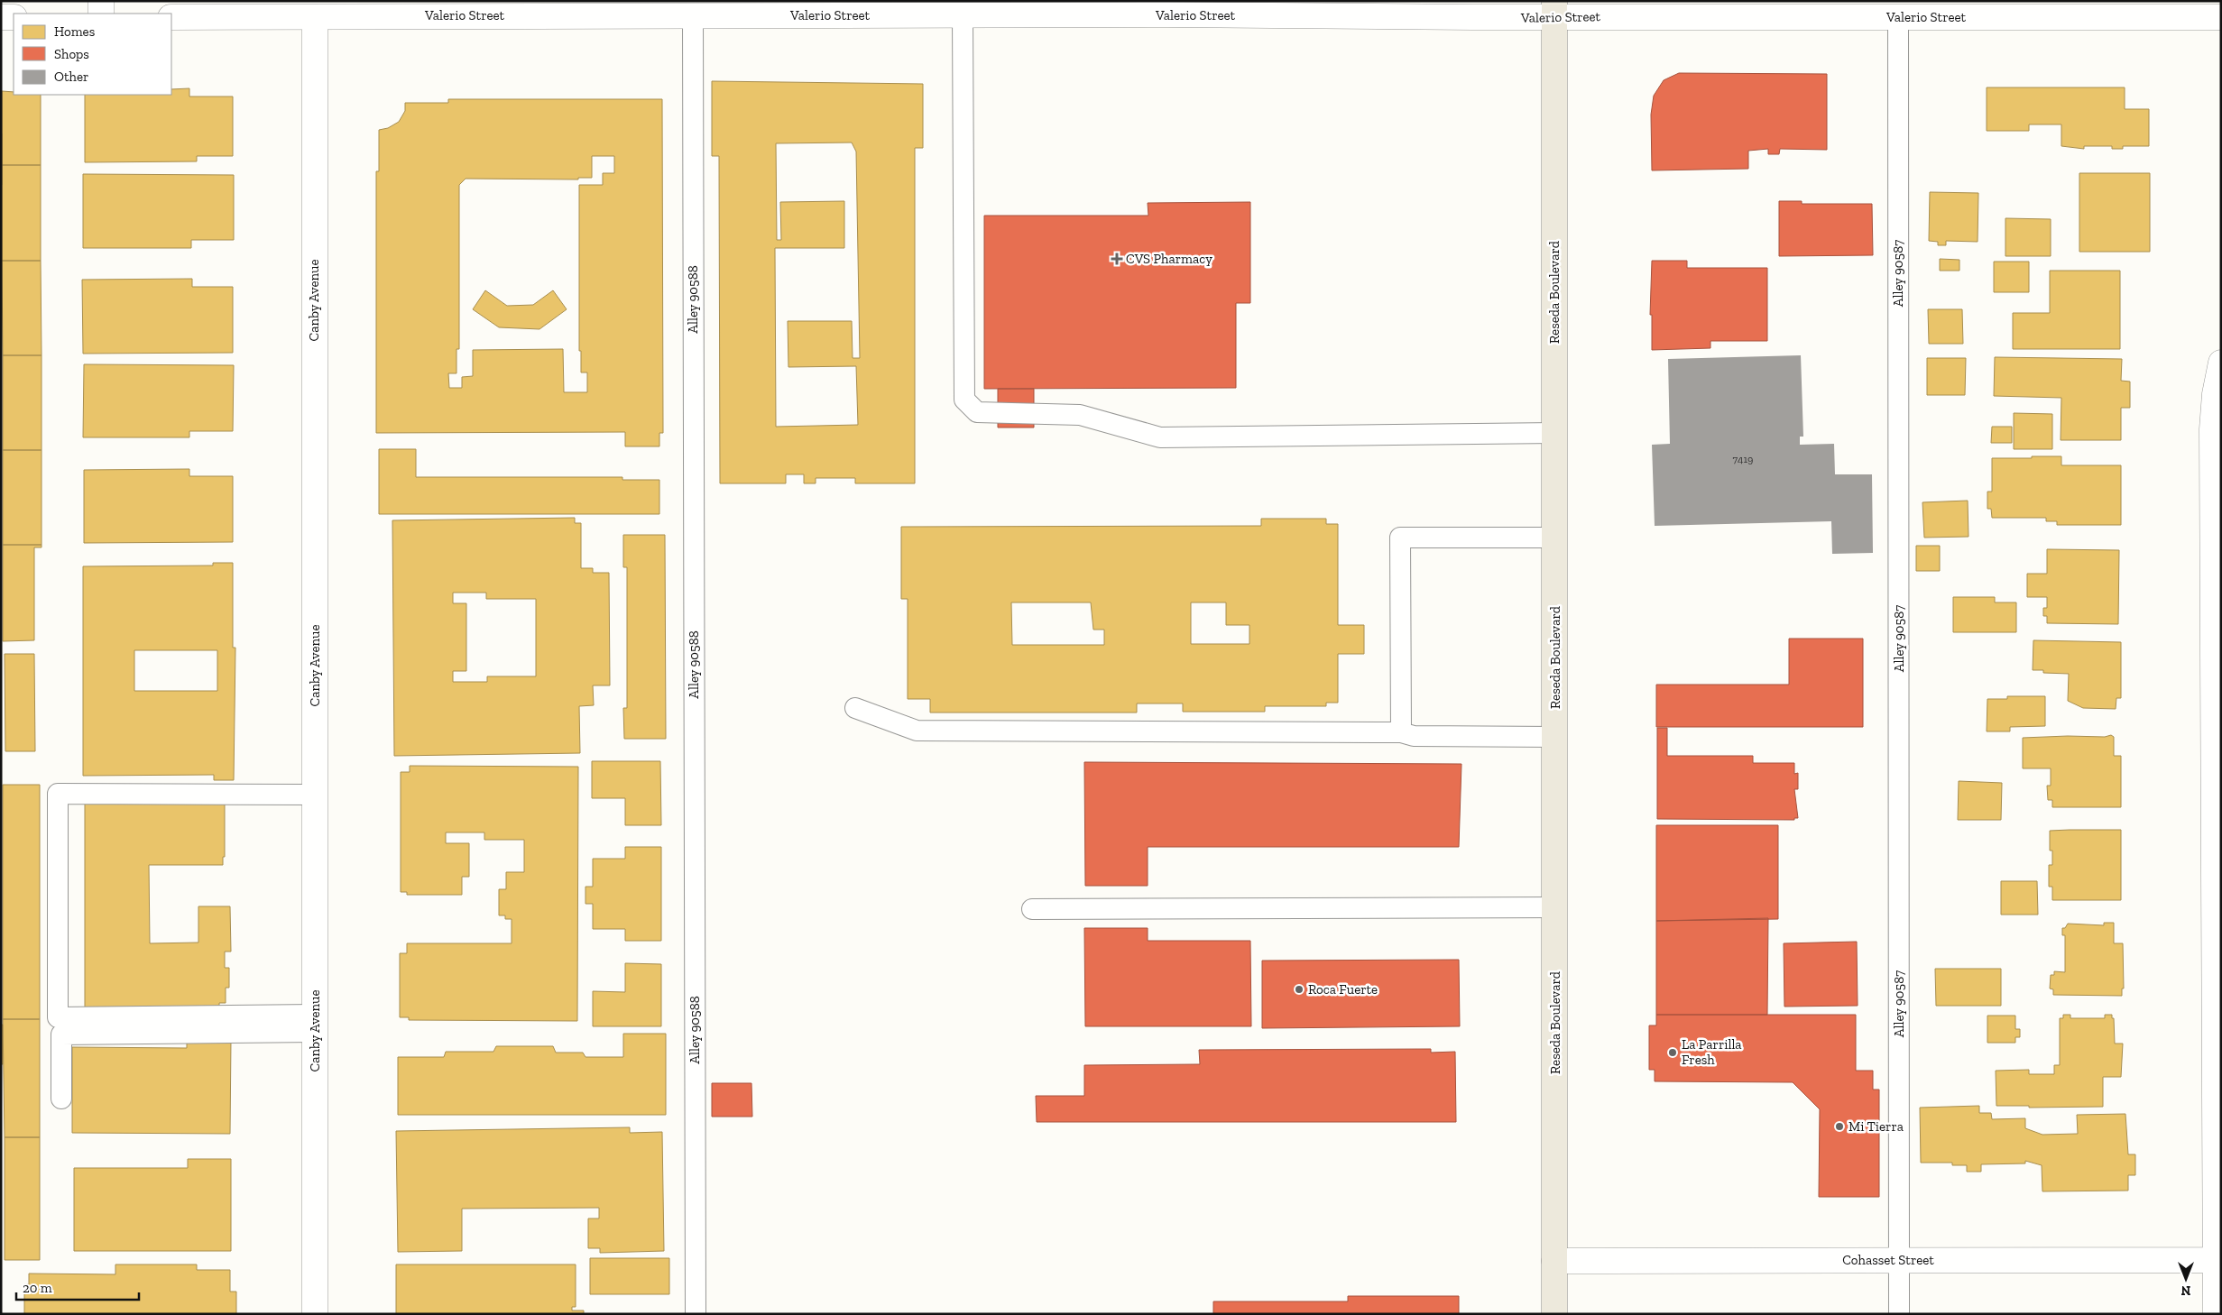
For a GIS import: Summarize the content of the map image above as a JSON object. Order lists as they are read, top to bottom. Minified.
{"streets":{"main road":["Reseda Boulevard"],"street":["Valerio Street","Canby Avenue","Cohasset Street"],"lane":["Alley 90587","Alley 90588"]},"crossings":[["Valerio Street","Alley 90587"],["Valerio Street","Reseda Boulevard"],["Valerio Street","Alley 90588"],["Valerio Street","Canby Avenue"],["Alley 90587","Cohasset Street"],["Reseda Boulevard","Cohasset Street"]],"places":{"health":["CVS Pharmacy"],"other":["Roca Fuerte","La Parrilla Fresh","Mi Tierra"]},"house_numbers":["7419"],"legend":["Homes","Shops","Other"],"scale_bar":"20 m","north":"bottom"}
